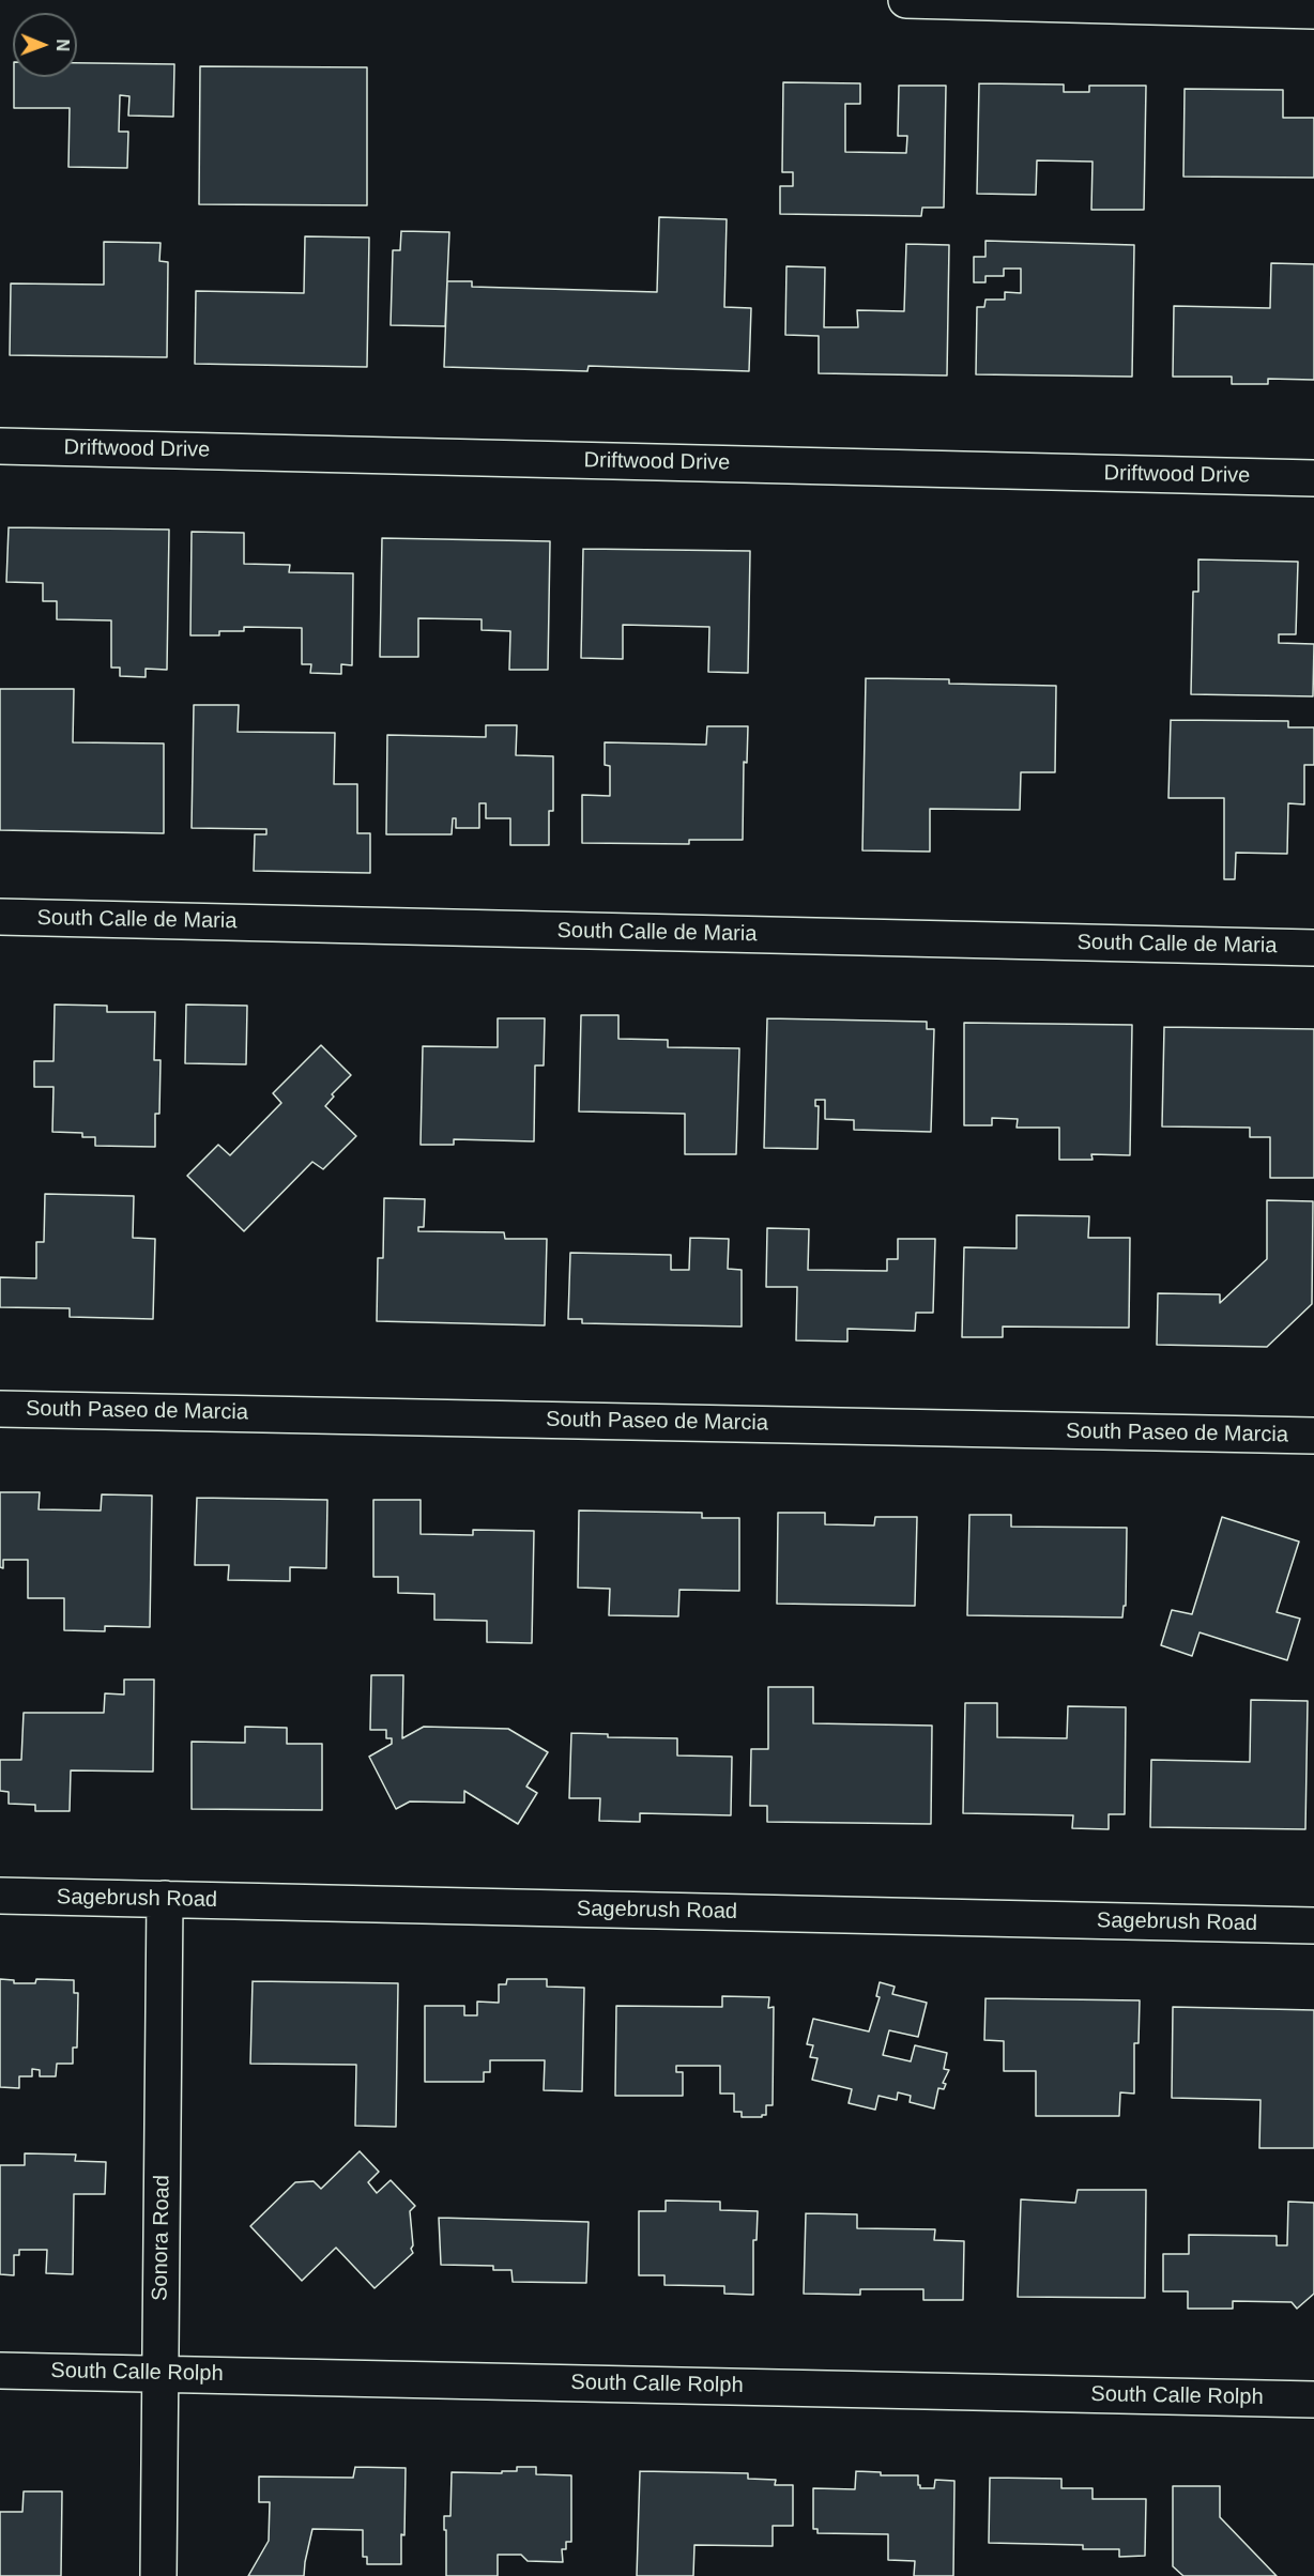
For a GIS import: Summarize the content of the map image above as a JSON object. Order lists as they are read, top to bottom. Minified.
{"streets":{"street":["Driftwood Drive","South Calle de Maria","South Paseo de Marcia","Sagebrush Road","Sonora Road","South Calle Rolph"]},"crossings":[["Sagebrush Road","Sonora Road"],["Sonora Road","South Calle Rolph"]],"north":"right"}
